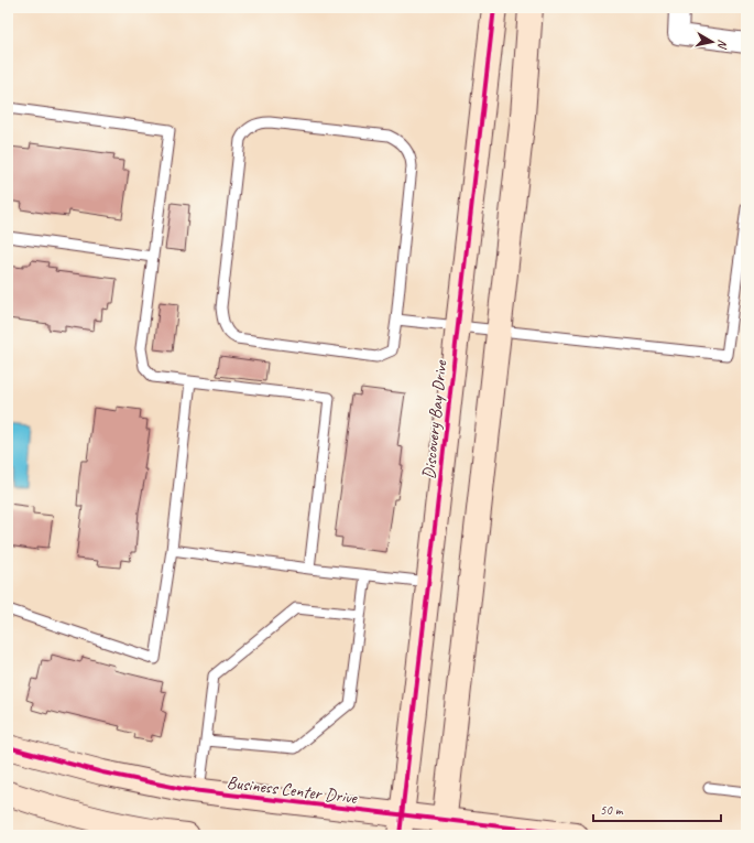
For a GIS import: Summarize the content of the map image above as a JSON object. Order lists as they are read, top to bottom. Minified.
{"streets":{"street":["Discovery Bay Drive","Business Center Drive"]},"crossings":[["Discovery Bay Drive","Business Center Drive"]],"scale_bar":"50 m","north":"right"}
